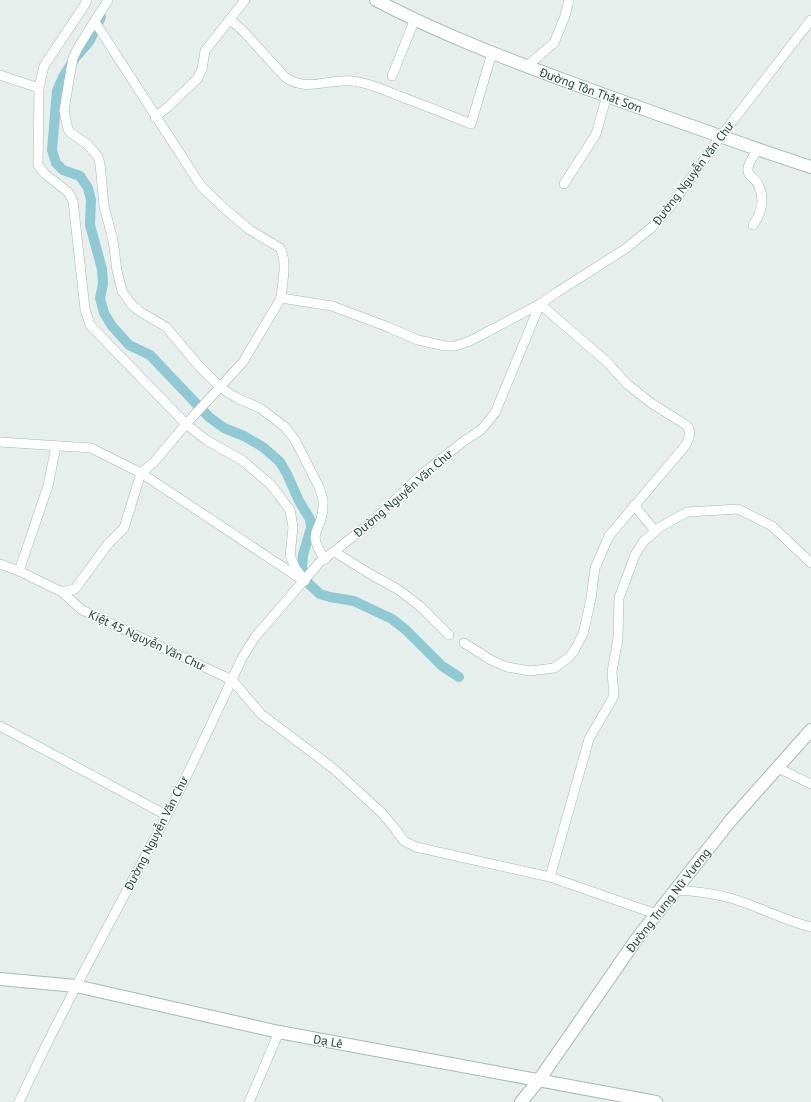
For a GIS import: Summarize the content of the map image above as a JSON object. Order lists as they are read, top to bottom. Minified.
{"streets":{"street":["Đường Tôn Thất Sơn","Đường Nguyễn Văn Chư","Kiệt 45 Nguyễn Văn Chư","Đường Trưng Nữ Vương","Dạ Lê"]},"crossings":[["Đường Tôn Thất Sơn","Đường Nguyễn Văn Chư"],["Đường Nguyễn Văn Chư","Kiệt 45 Nguyễn Văn Chư"],["Đường Nguyễn Văn Chư","Dạ Lê"],["Đường Trưng Nữ Vương","Dạ Lê"]]}
